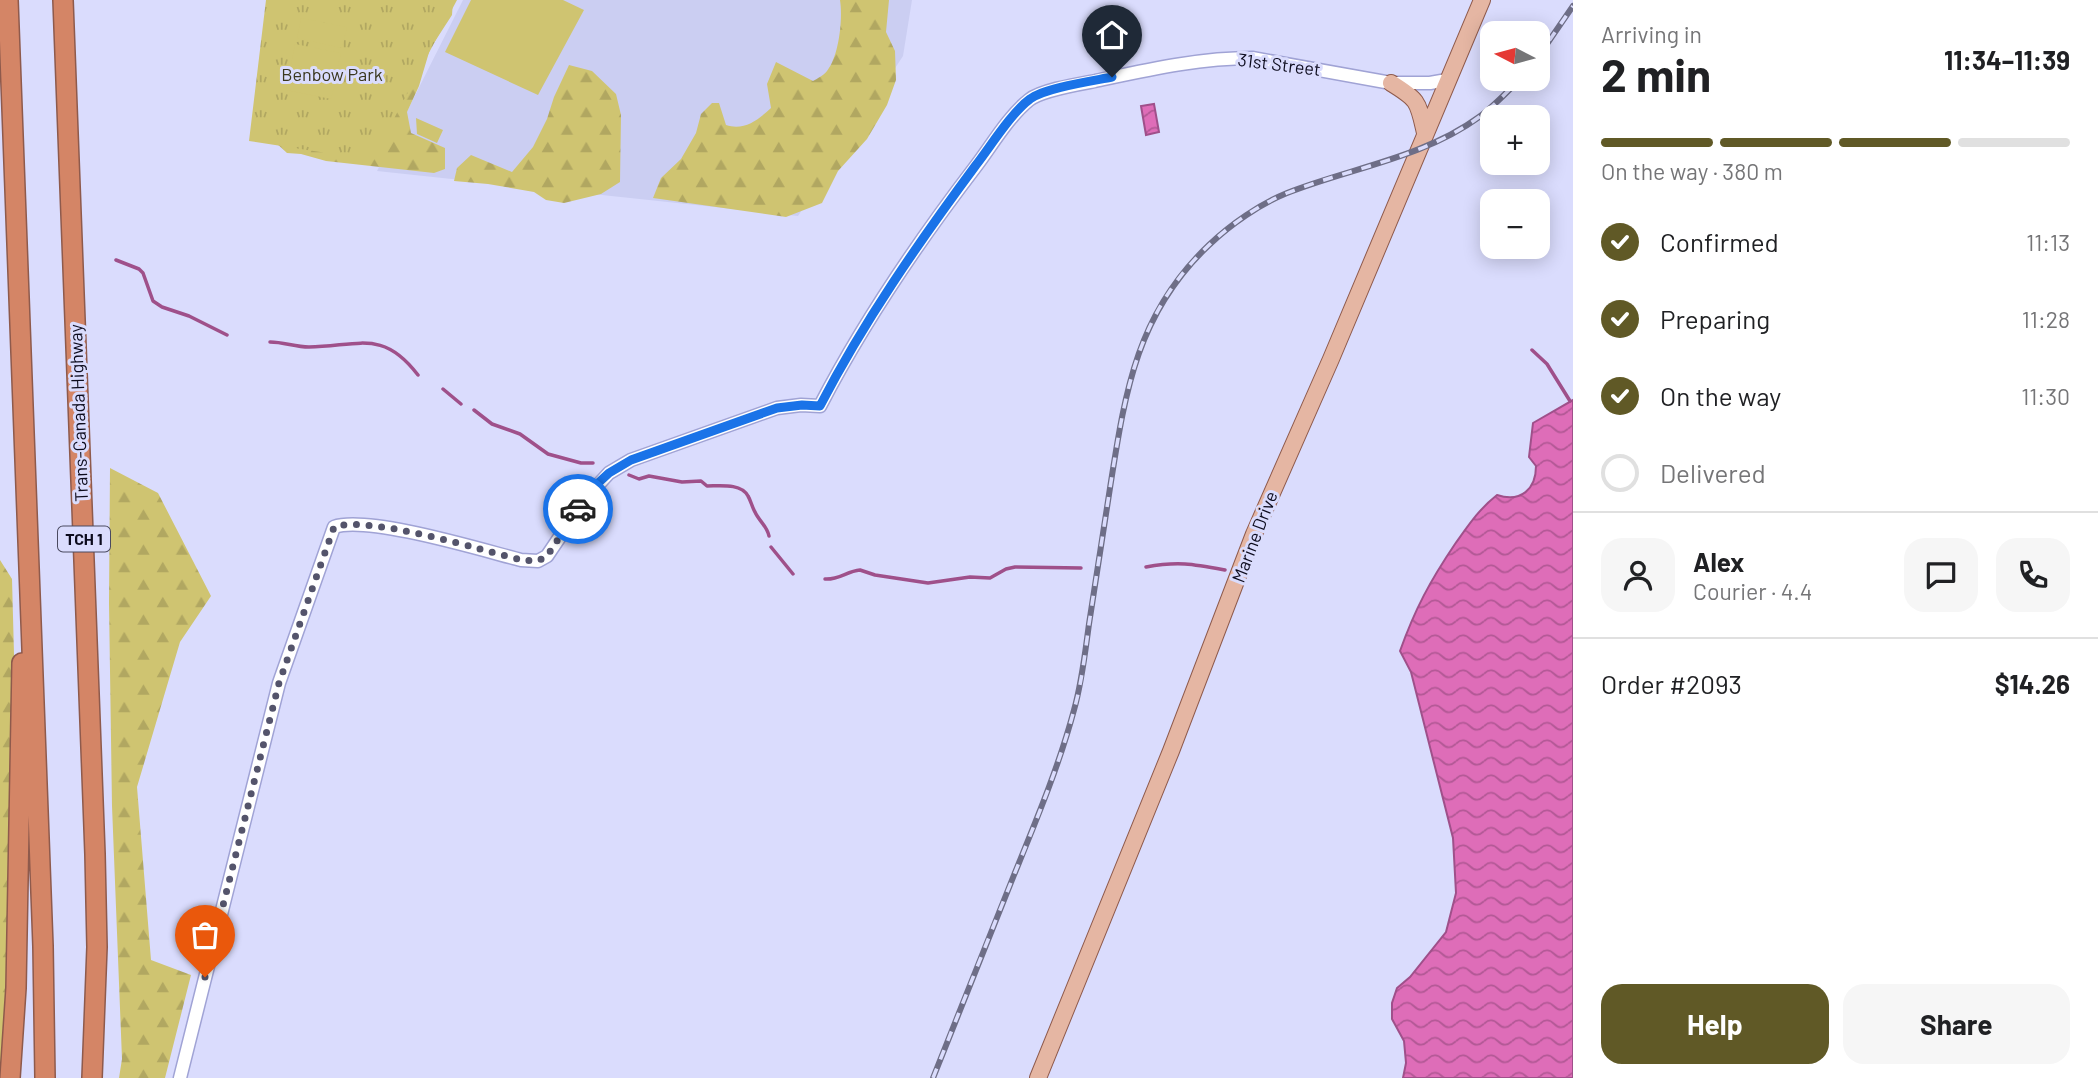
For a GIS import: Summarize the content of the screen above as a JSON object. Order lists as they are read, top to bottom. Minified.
{"streets":{"highway":["Trans-Canada Highway","TCH 1"],"main road":["Marine Drive"],"street":["31st Street"]},"crossings":[["31st Street","Marine Drive"]],"parks":["Benbow Park"],"north":"left","page":{"heading":["2 min","Arriving in","11:34–11:39"],"panel":["Alex","Courier · 4.4","Order #2093","$14.26"],"map_buttons":["+","−"],"bar":"On the way · 380 m","list":[["Confirmed","11:13"],["Preparing","11:28"],["On the way","11:30"],"Delivered"],"buttons":["Help","Share"]}}
